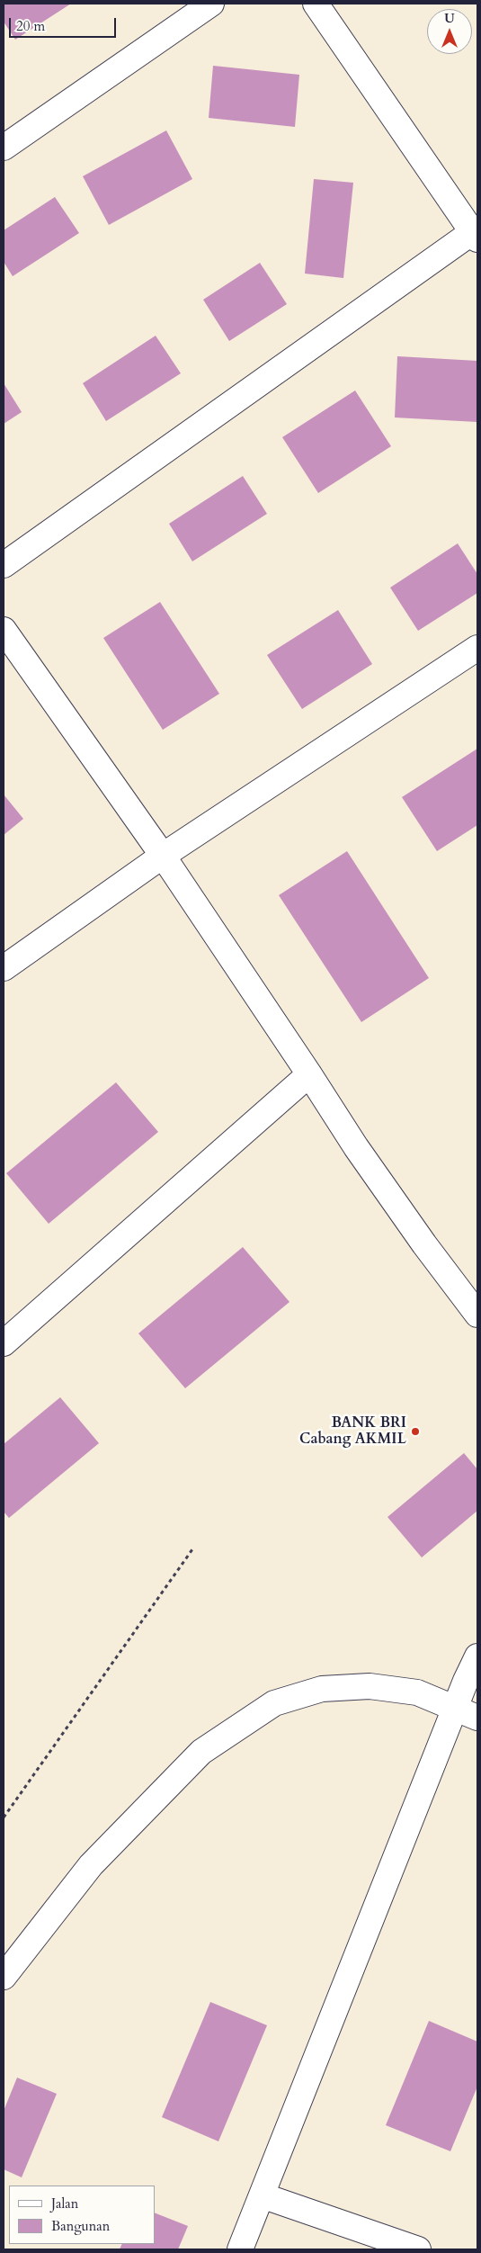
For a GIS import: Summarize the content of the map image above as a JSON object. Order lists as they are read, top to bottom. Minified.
{"places":["BANK BRI Cabang AKMIL"],"legend":["Jalan","Bangunan"],"scale_bar":"20 m","north":"top"}
